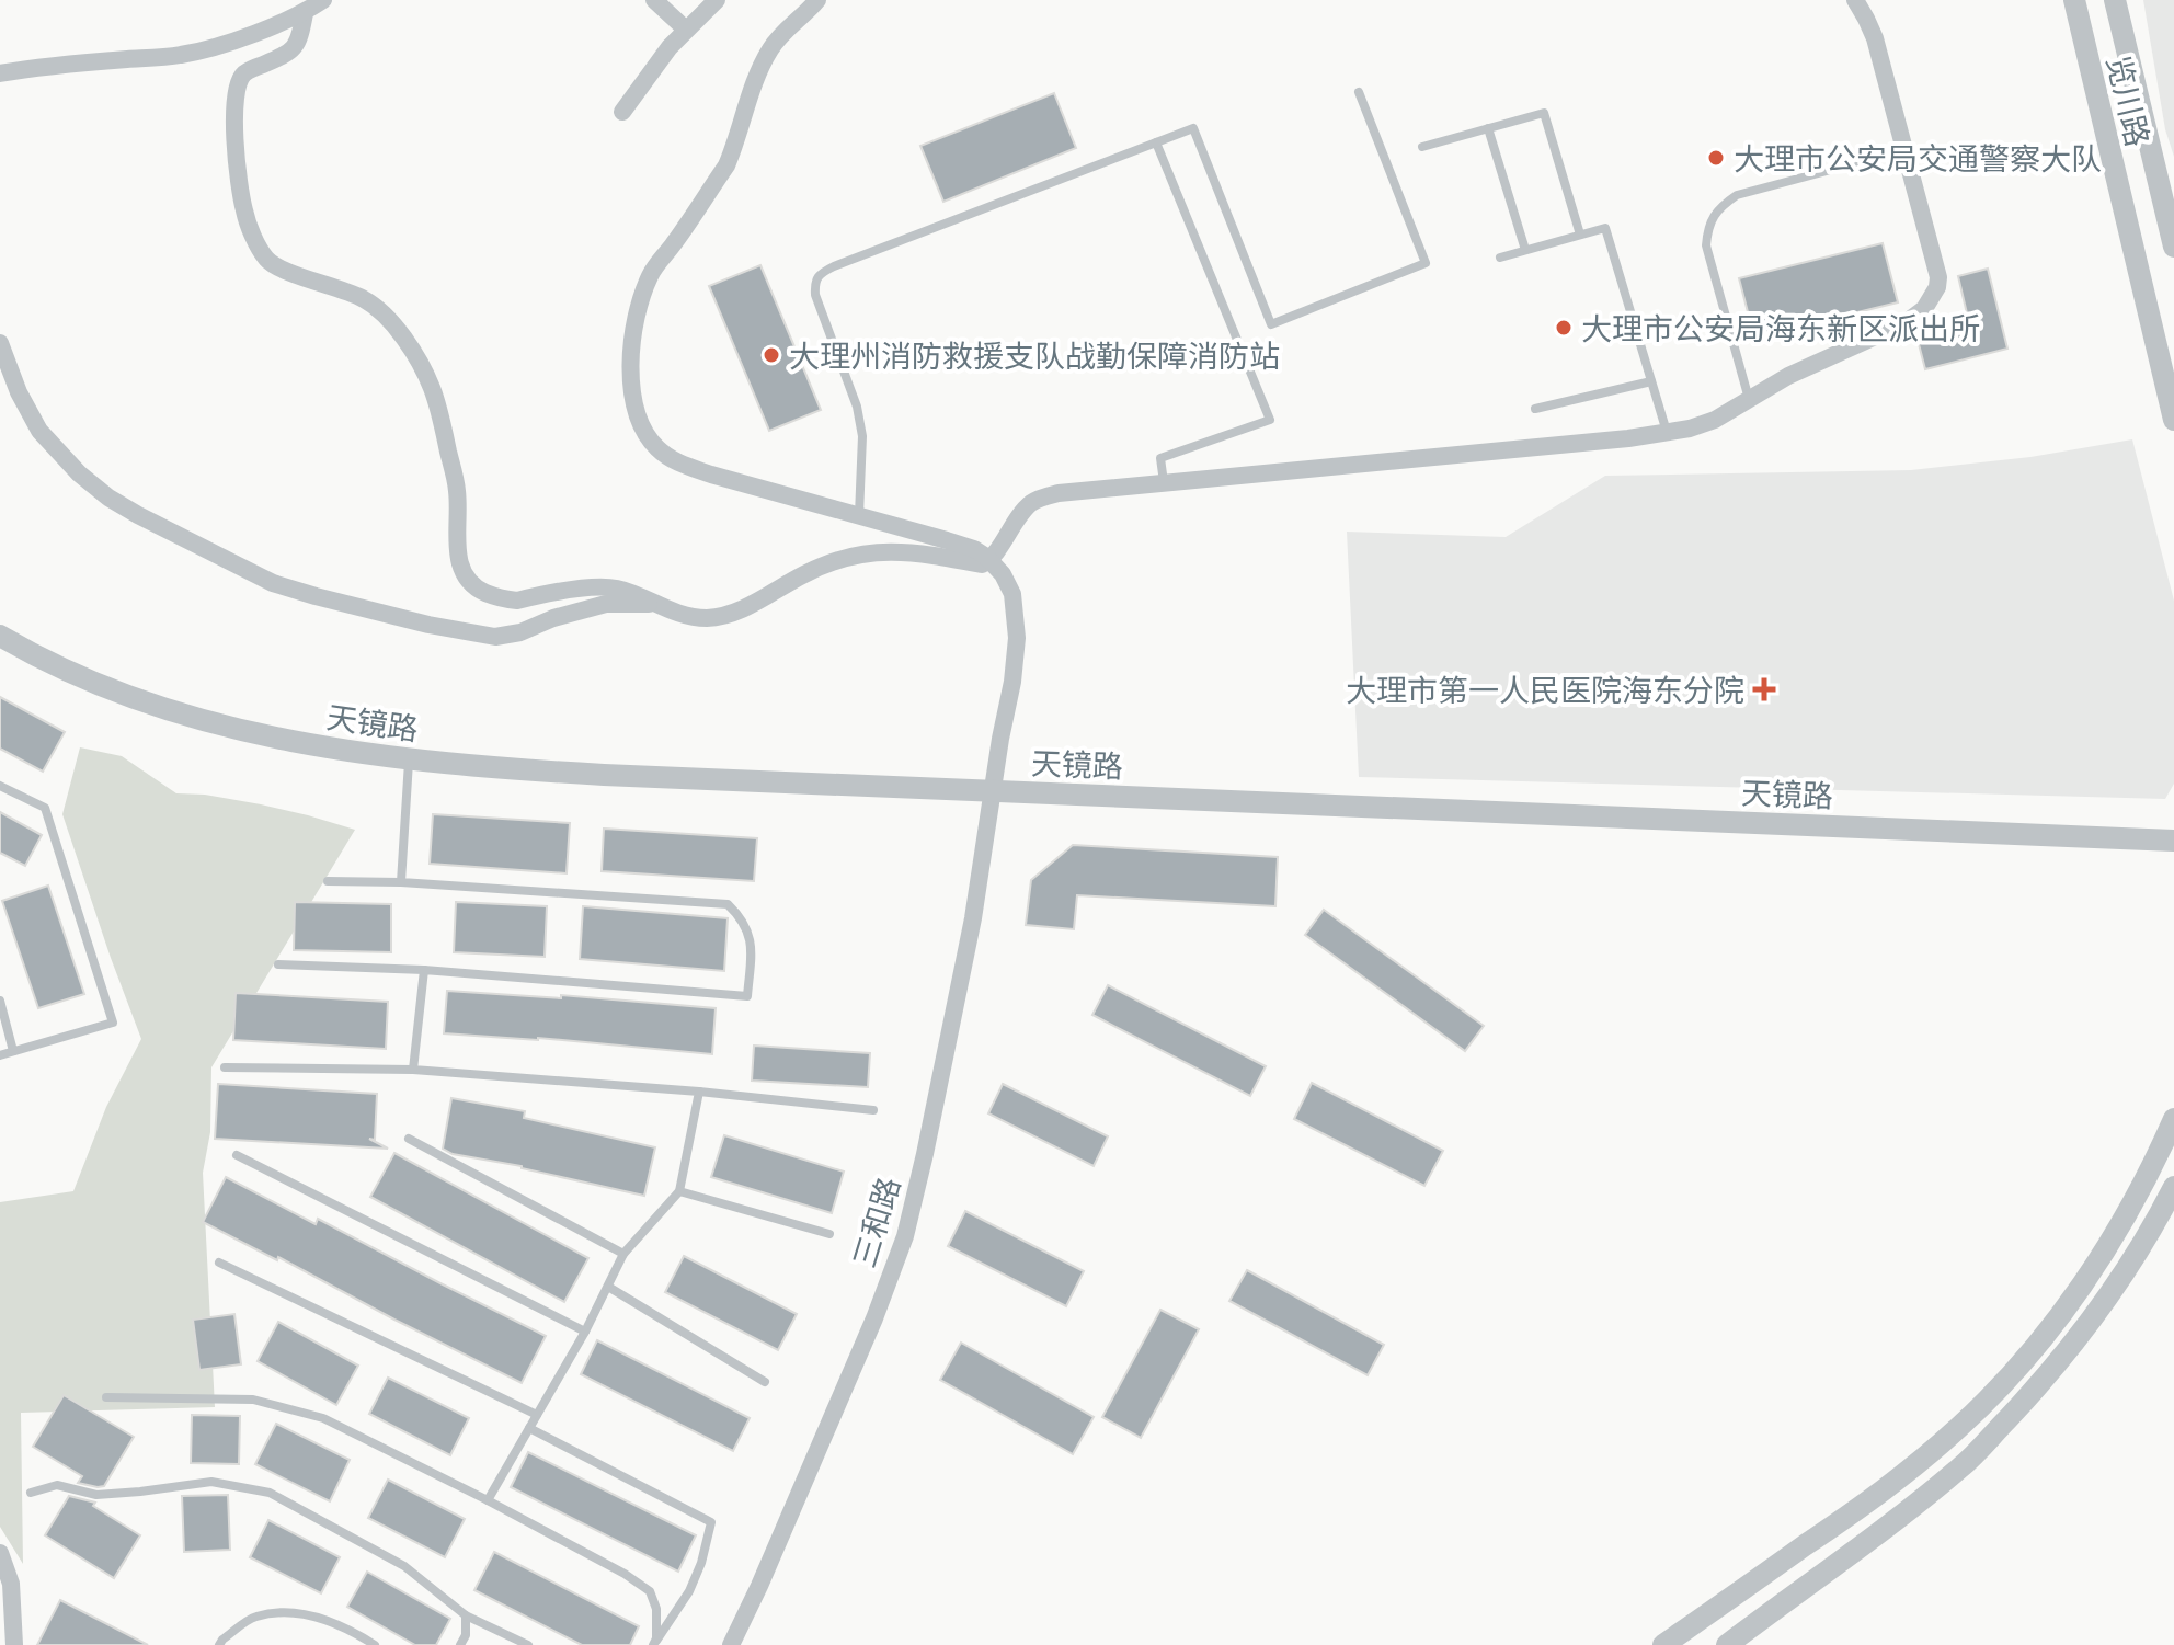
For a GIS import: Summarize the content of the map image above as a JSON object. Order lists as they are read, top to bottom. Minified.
{"streets":{"street":["览川路","天镜路","三和路"]},"crossings":[["天镜路","三和路"]],"places":{"other":["大理市公安局交通警察大队","大理市公安局海东新区派出所","大理州消防救援支队战勤保障消防站"],"health":["大理市第一人民医院海东分院"]}}
